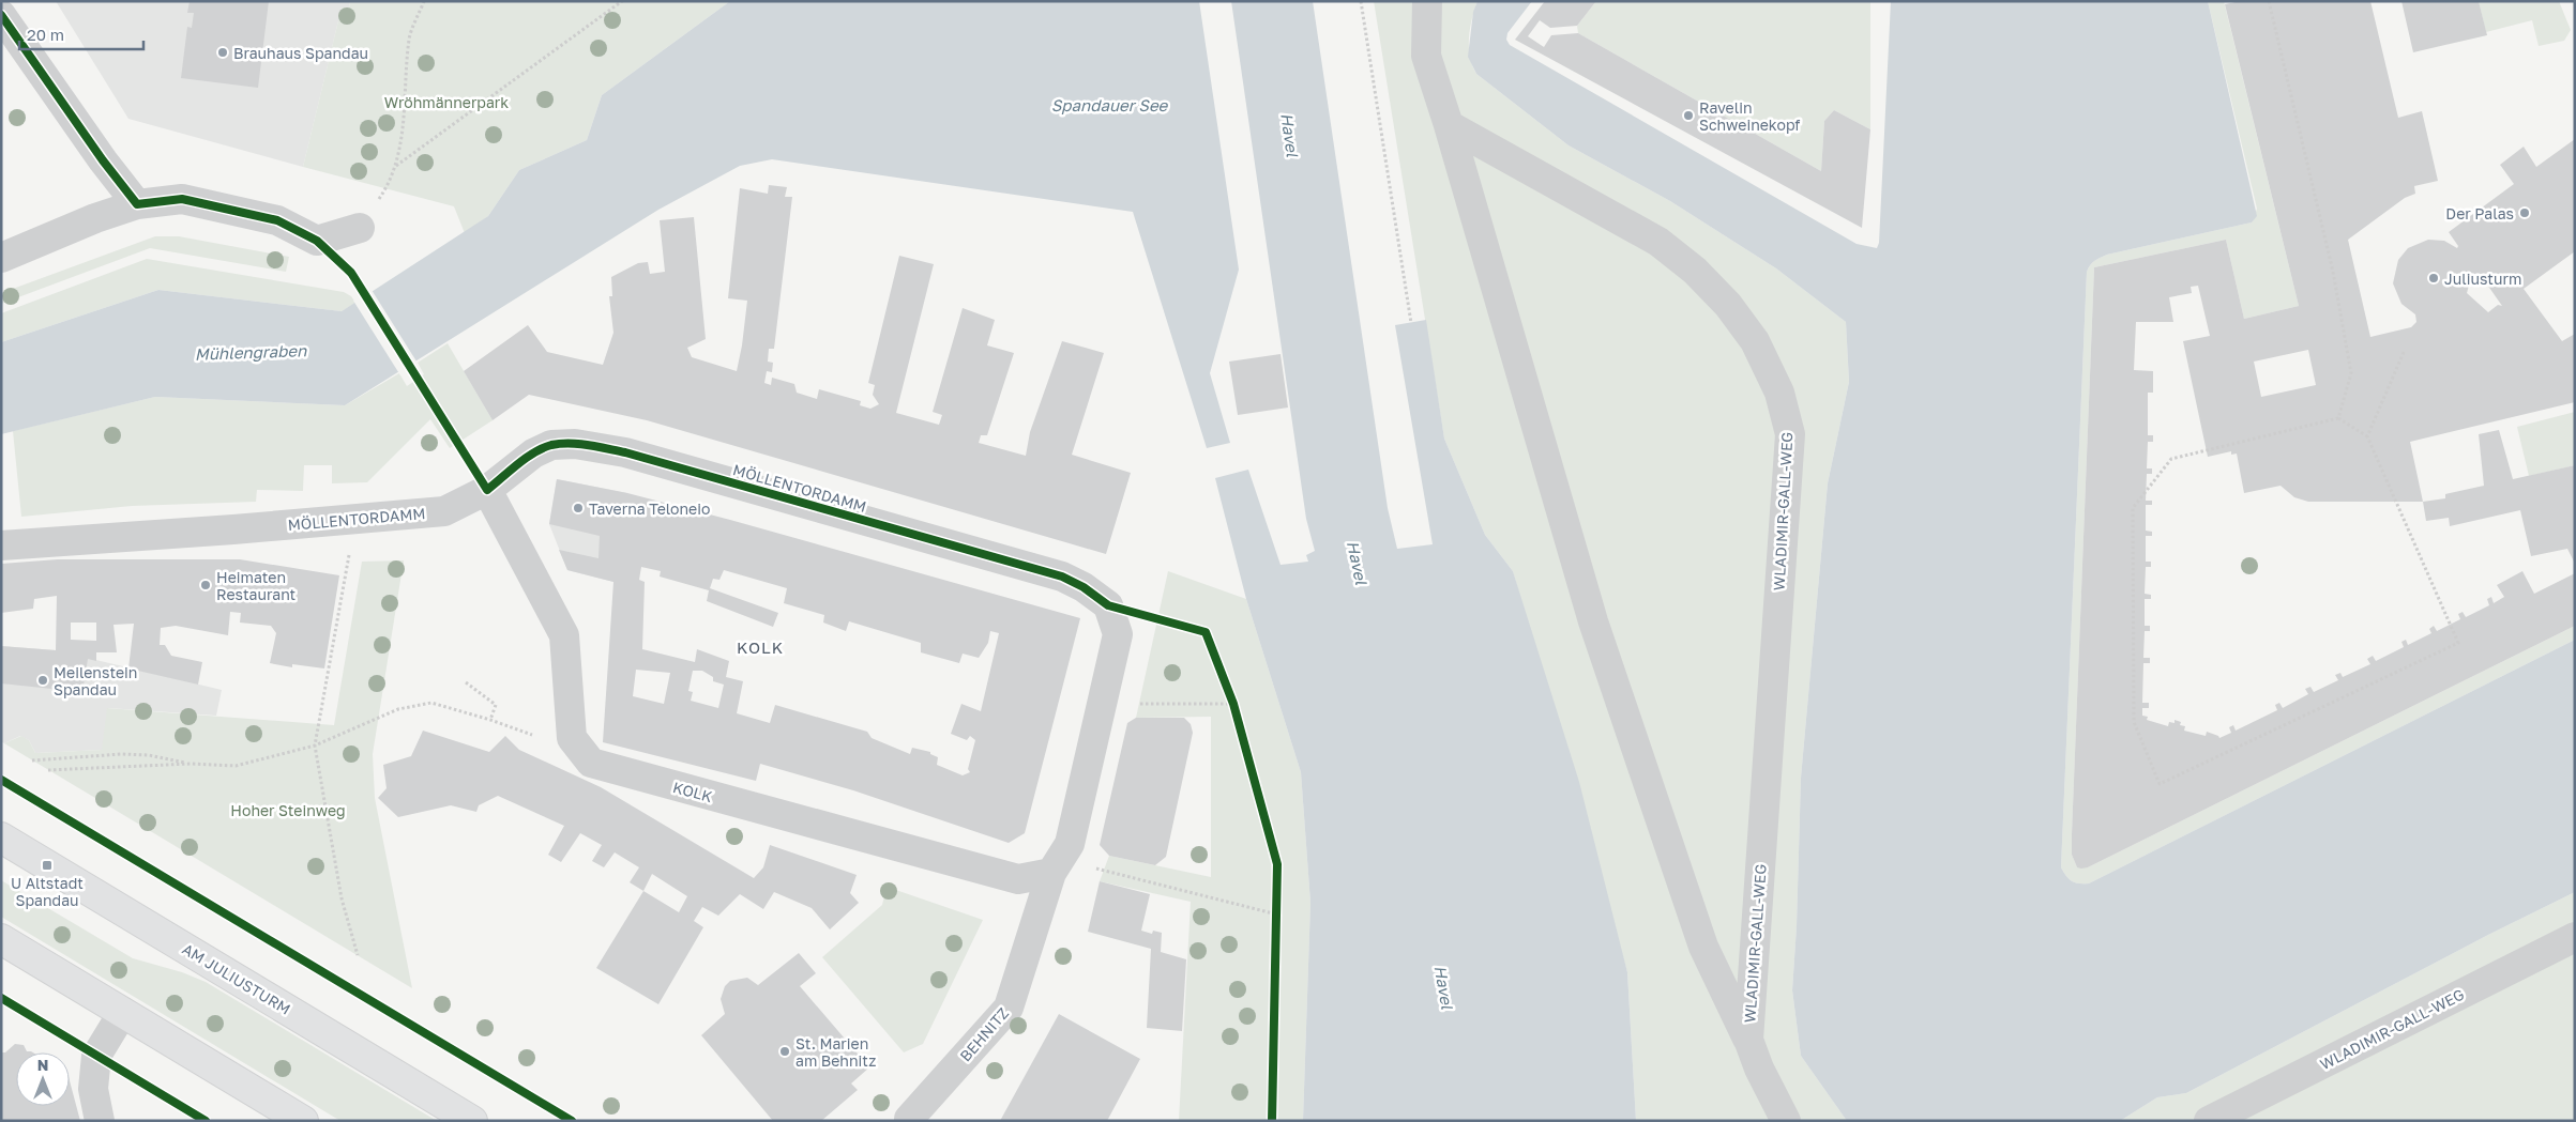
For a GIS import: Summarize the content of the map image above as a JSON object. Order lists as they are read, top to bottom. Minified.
{"streets":{"main road":["AM JULIUSTURM"],"street":["MÖLLENTORDAMM","WLADIMIR-GALL-WEG","KOLK","BEHNITZ"]},"crossings":[["MÖLLENTORDAMM","KOLK"],["MÖLLENTORDAMM","BEHNITZ"],["KOLK","BEHNITZ"]],"districts":["KOLK"],"water":["Spandauer See","Havel","Mühlengraben"],"parks":["Wröhmännerpark","Hoher Steinweg"],"places":{"other":["Brauhaus Spandau","Ravelin Schweinekopf","Der Palas","Juliusturm","Taverna Teloneio","Heimaten Restaurant","Meilenstein Spandau","St. Marien am Behnitz"],"transit":["U Altstadt Spandau"]},"scale_bar":"20 m","north":"top"}
